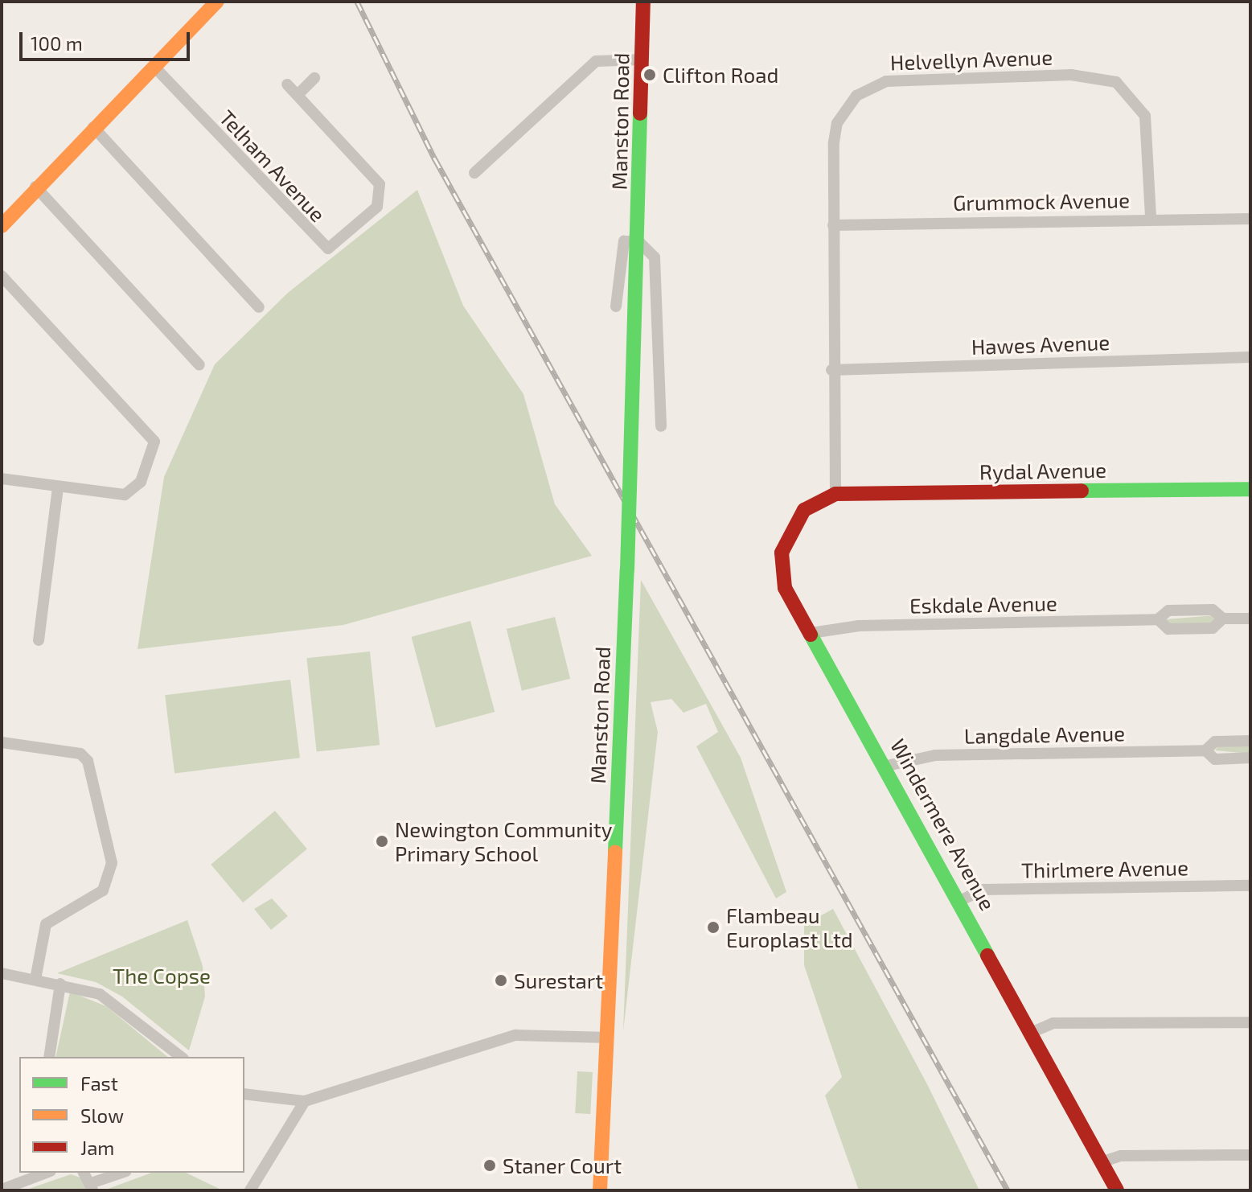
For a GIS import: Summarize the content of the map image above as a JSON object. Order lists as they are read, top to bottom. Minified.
{"streets":{"main road":["Manston Road","Rydal Avenue","Windermere Avenue"],"street":["Helvellyn Avenue","Telham Avenue","Grummock Avenue","Hawes Avenue","Eskdale Avenue","Langdale Avenue","Thirlmere Avenue"]},"crossings":[["Helvellyn Avenue","Grummock Avenue"],["Helvellyn Avenue","Hawes Avenue"],["Helvellyn Avenue","Rydal Avenue"],["Helvellyn Avenue","Windermere Avenue"],["Rydal Avenue","Windermere Avenue"],["Eskdale Avenue","Windermere Avenue"],["Langdale Avenue","Windermere Avenue"],["Windermere Avenue","Thirlmere Avenue"]],"parks":["The Copse"],"places":["Clifton Road","Newington Community Primary School","Flambeau Europlast Ltd","Surestart","Staner Court"],"legend":["Fast","Slow","Jam"],"scale_bar":"100 m"}
